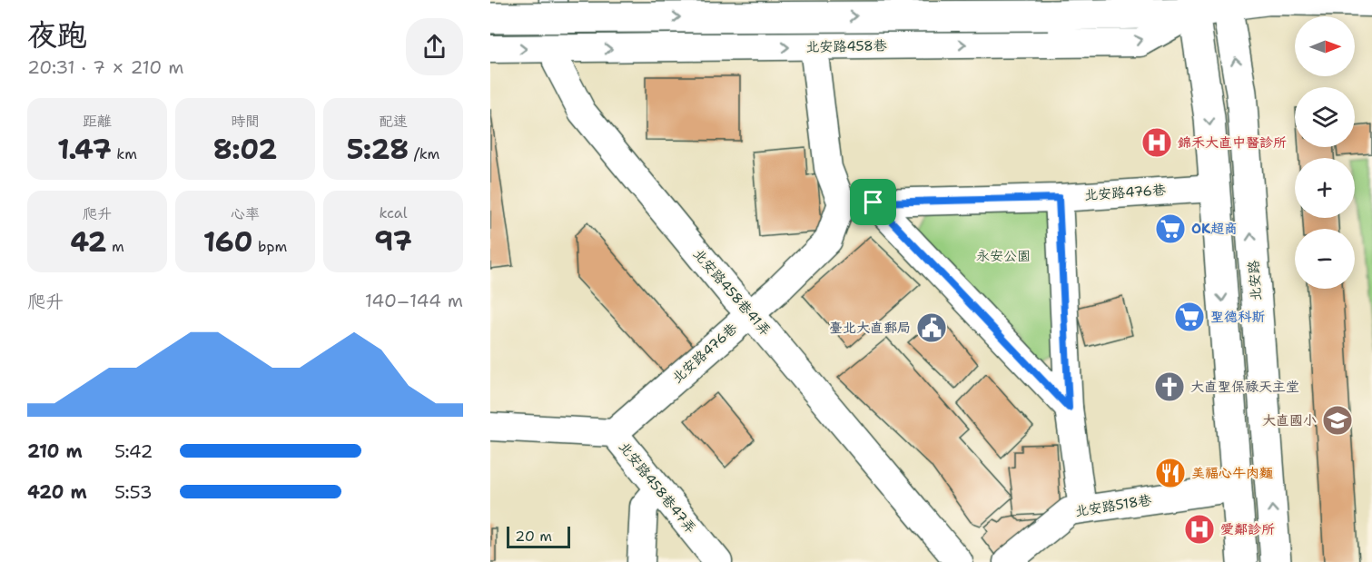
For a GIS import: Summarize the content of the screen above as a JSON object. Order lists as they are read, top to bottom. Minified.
{"streets":{"main road":["北安路"],"street":["北安路458巷","北安路476巷","北安路458巷41弄","北安路458巷47弄","北安路518巷"]},"crossings":[["北安路458巷","北安路458巷41弄"],["北安路476巷","北安路458巷41弄"],["北安路476巷","北安路458巷47弄"]],"one_way":["北安路458巷"],"parks":["永安公園"],"places":{"hospital":["錦禾大直中醫診所","愛鄰診所"],"supermarket":["OK超商","聖德科斯"],"public building":["臺北大直郵局"],"church":["大直聖保祿天主堂"],"school or university":["大直國小"],"restaurant":["美福心牛肉麵"]},"scale_bar":"20 m","north":"right","page":{"heading":["夜跑","20:31 · 7 × 210 m"],"map_buttons":["+","−"],"stats":[["距離","1.47 km"],["時間","8:02"],["配速","5:28 /km"],["爬升","42 m"],["心率","160 bpm"],["kcal","97"]],"chart":["爬升","140–144 m"],"list":[{"name":"210 m","note":"5:42"},{"name":"420 m","note":"5:53"}],"scale":"20 m"}}
